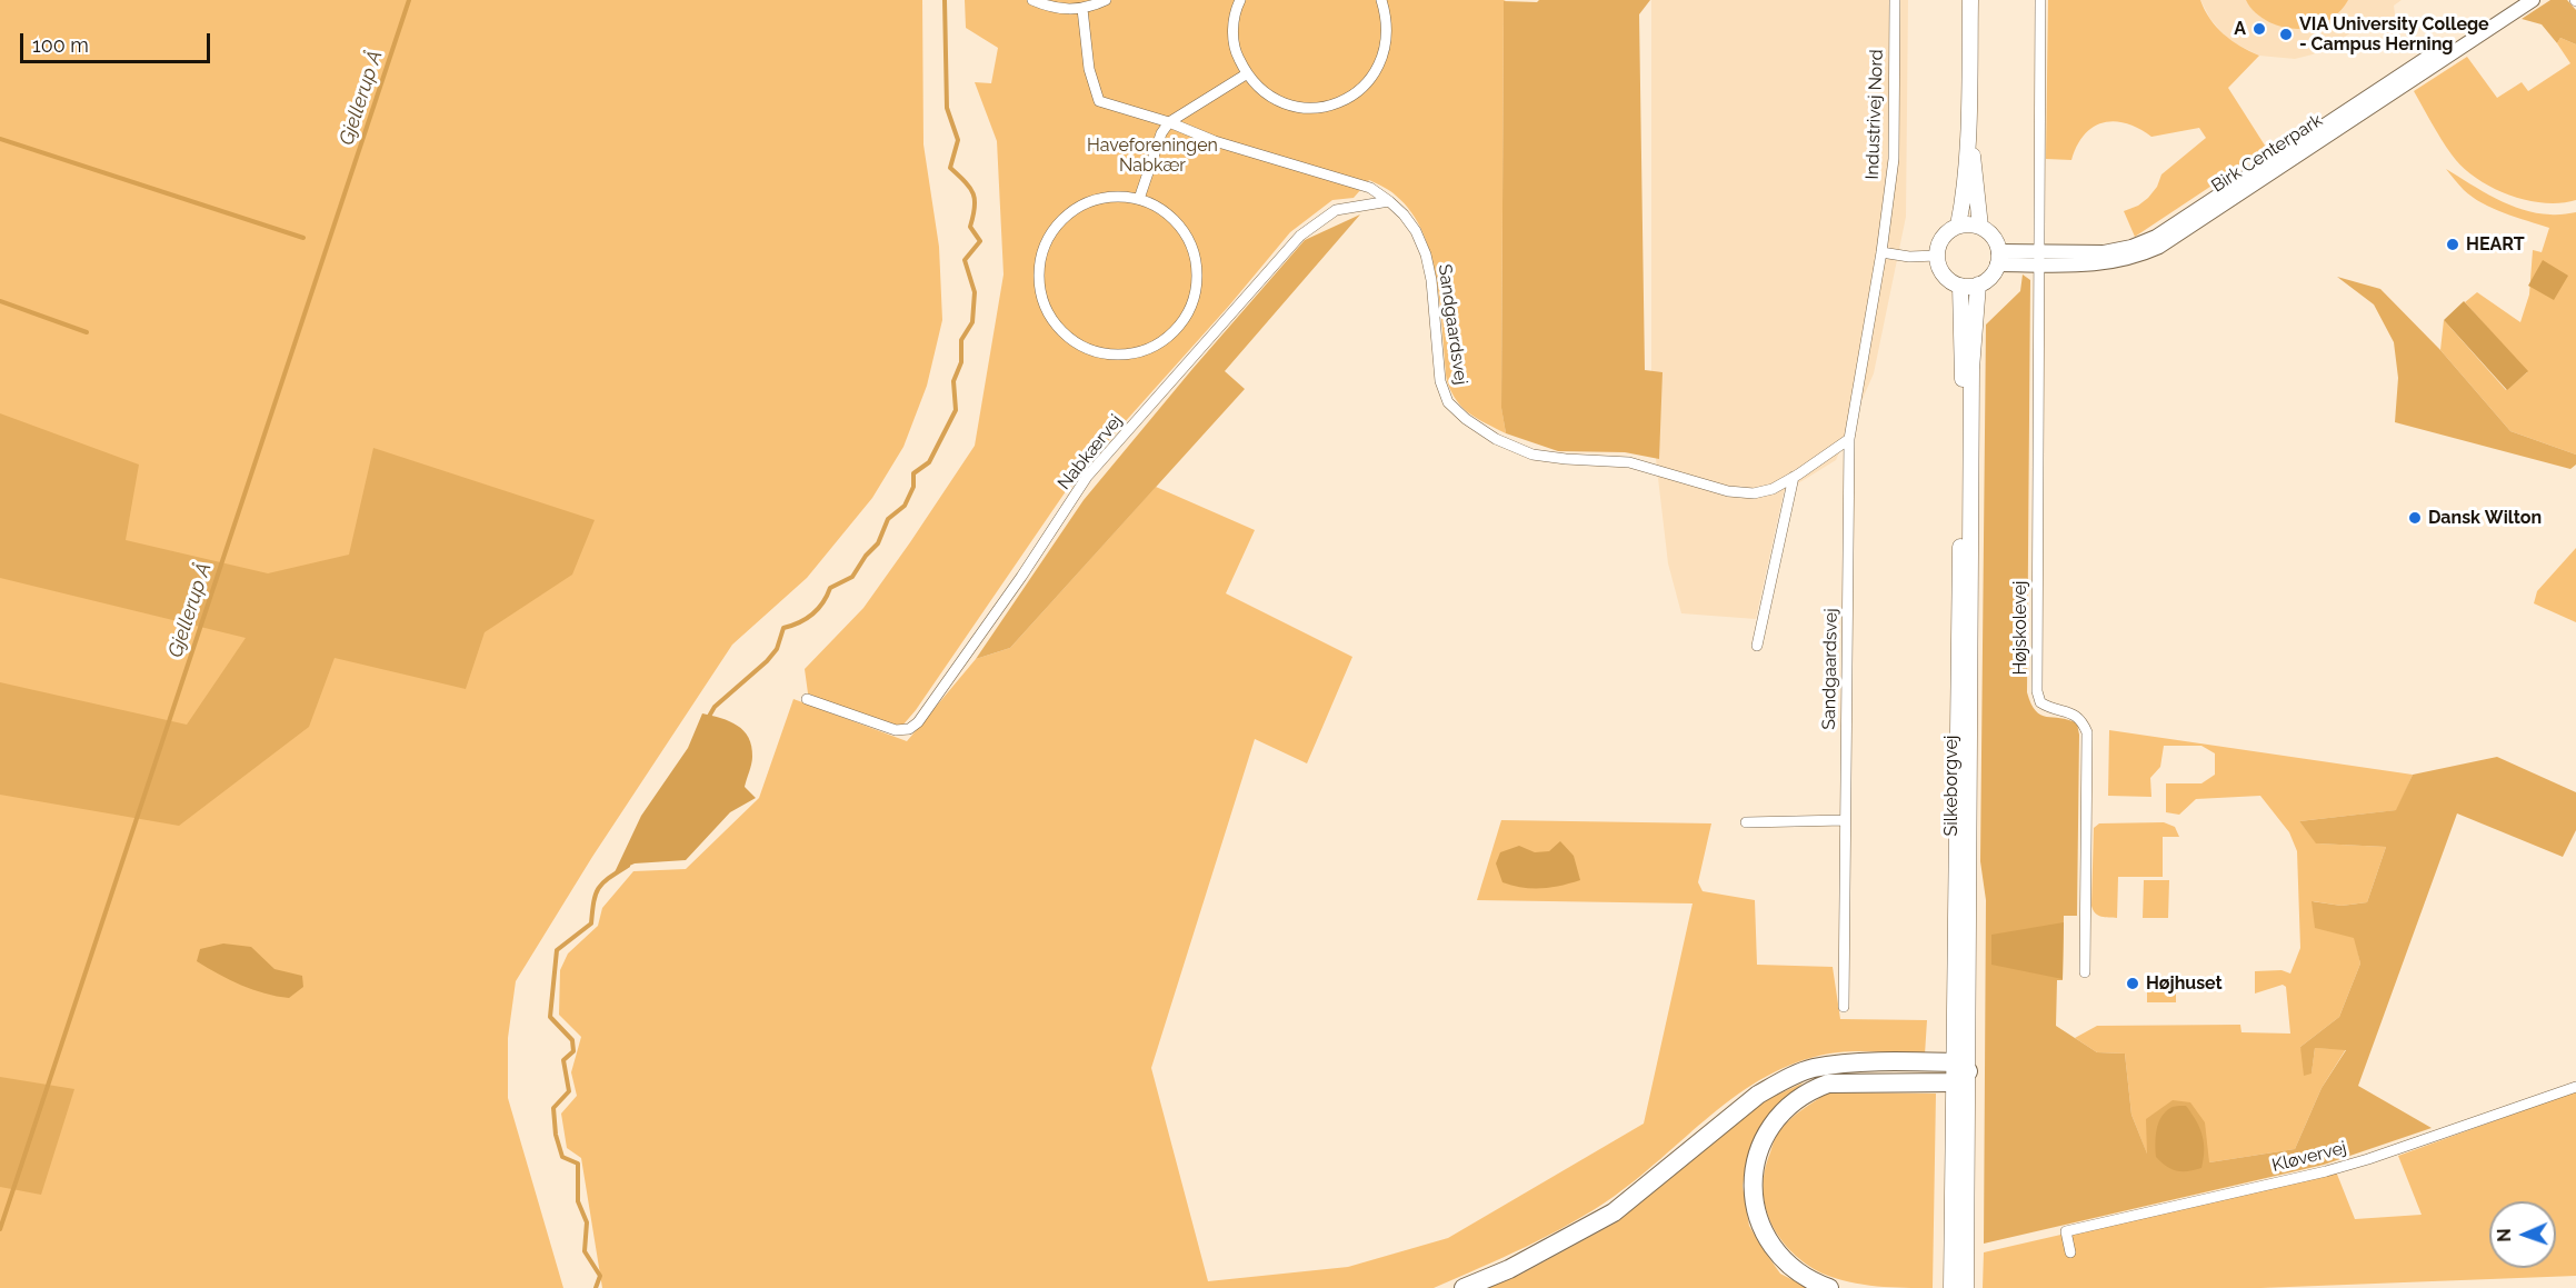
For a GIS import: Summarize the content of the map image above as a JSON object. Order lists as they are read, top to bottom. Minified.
{"streets":{"main road":["Silkeborgvej"],"street":["Industrivej Nord","Birk Centerpark","Sandgaardsvej","Nabkærvej","Højskolevej","Kløvervej"]},"crossings":[["Industrivej Nord","Sandgaardsvej"],["Birk Centerpark","Højskolevej"],["Birk Centerpark","Silkeborgvej"],["Sandgaardsvej","Nabkærvej"]],"water":["Gjellerup Å"],"parks":["Haveforeningen Nabkær"],"places":["A","VIA University College - Campus Herning","HEART","Dansk Wilton","Højhuset"],"scale_bar":"100 m","north":"left"}
